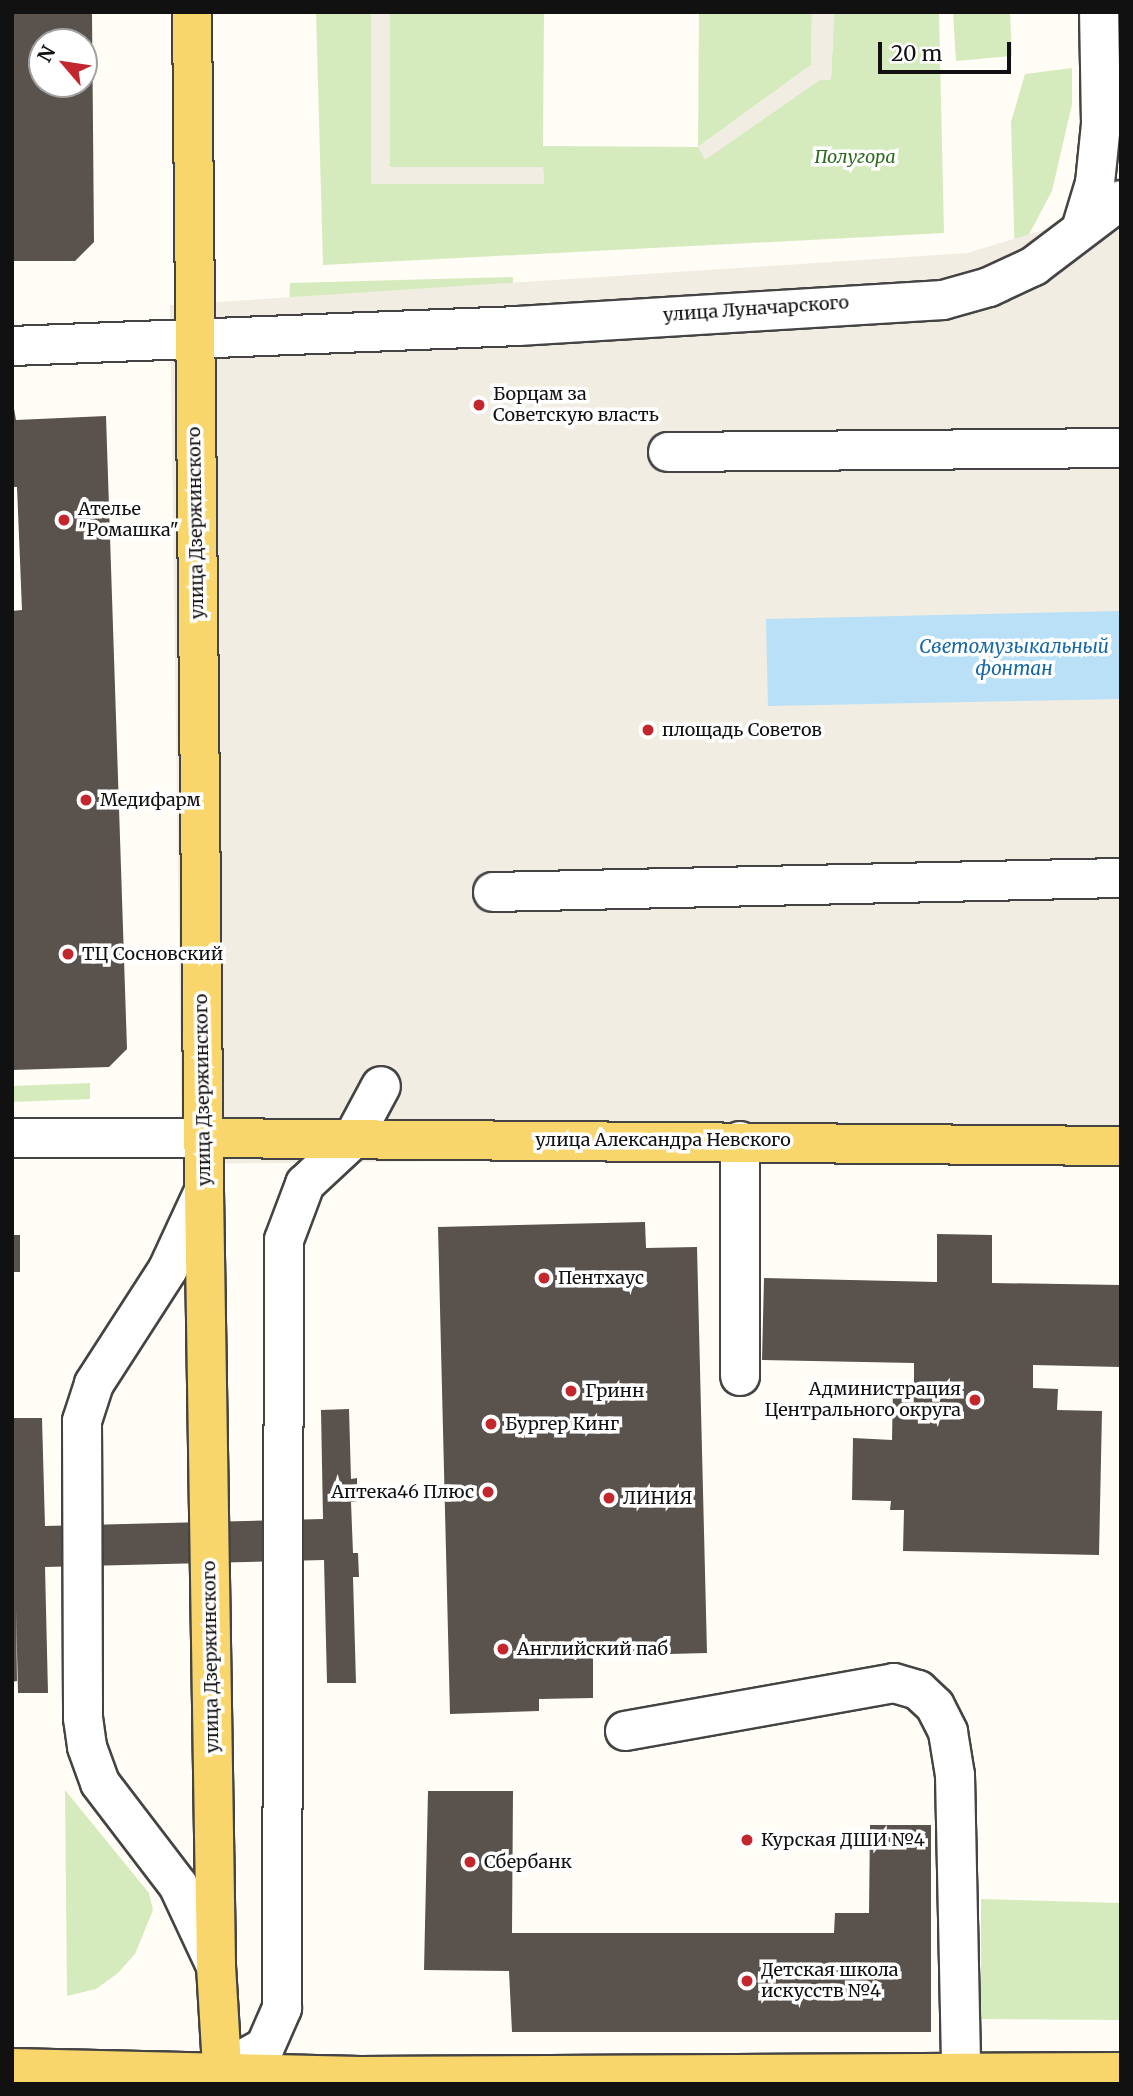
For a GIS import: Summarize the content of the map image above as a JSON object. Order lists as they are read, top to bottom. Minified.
{"streets":{"main road":["улица Дзержинского","улица Александра Невского"],"street":["улица Луначарского"]},"crossings":[["улица Луначарского","улица Дзержинского"],["улица Дзержинского","улица Александра Невского"]],"water":["Светомузыкальный фонтан"],"parks":["Полугора"],"places":["Борцам за Советскую власть","Ателье \"Ромашка\"","площадь Советов","Медифарм","ТЦ Сосновский","Пентхаус","Гринн","Администрация Центрального округа","Бургер Кинг","Аптека46 Плюс","ЛИНИЯ","Английский паб","Курская ДШИ №4","Сбербанк","Детская школа искусств №4"],"scale_bar":"20 m","north":"top left"}
